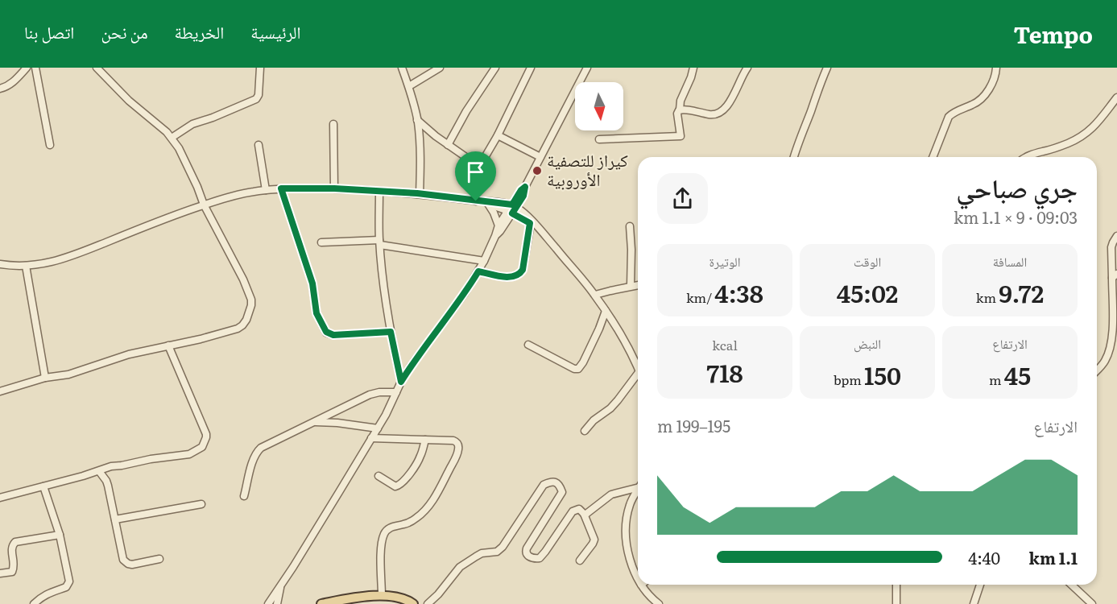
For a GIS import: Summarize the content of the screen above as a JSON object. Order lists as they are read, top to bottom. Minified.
{"places":["كيراز للتصفية الأوروبية"],"north":"bottom","page":{"header":"Tempo","nav":["الرئيسية","الخريطة","من نحن","اتصل بنا"],"heading":["جري صباحي","09:03 · 9 × 1.1 km"],"stats":[["المسافة","9.72 km"],["الوقت","45:02"],["الوتيرة","4:38 /km"],["الارتفاع","45 m"],["النبض","150 bpm"],["kcal","718"]],"chart":["الارتفاع","195–199 m"],"list":[{"name":"1.1 km","note":"4:40"}]}}
